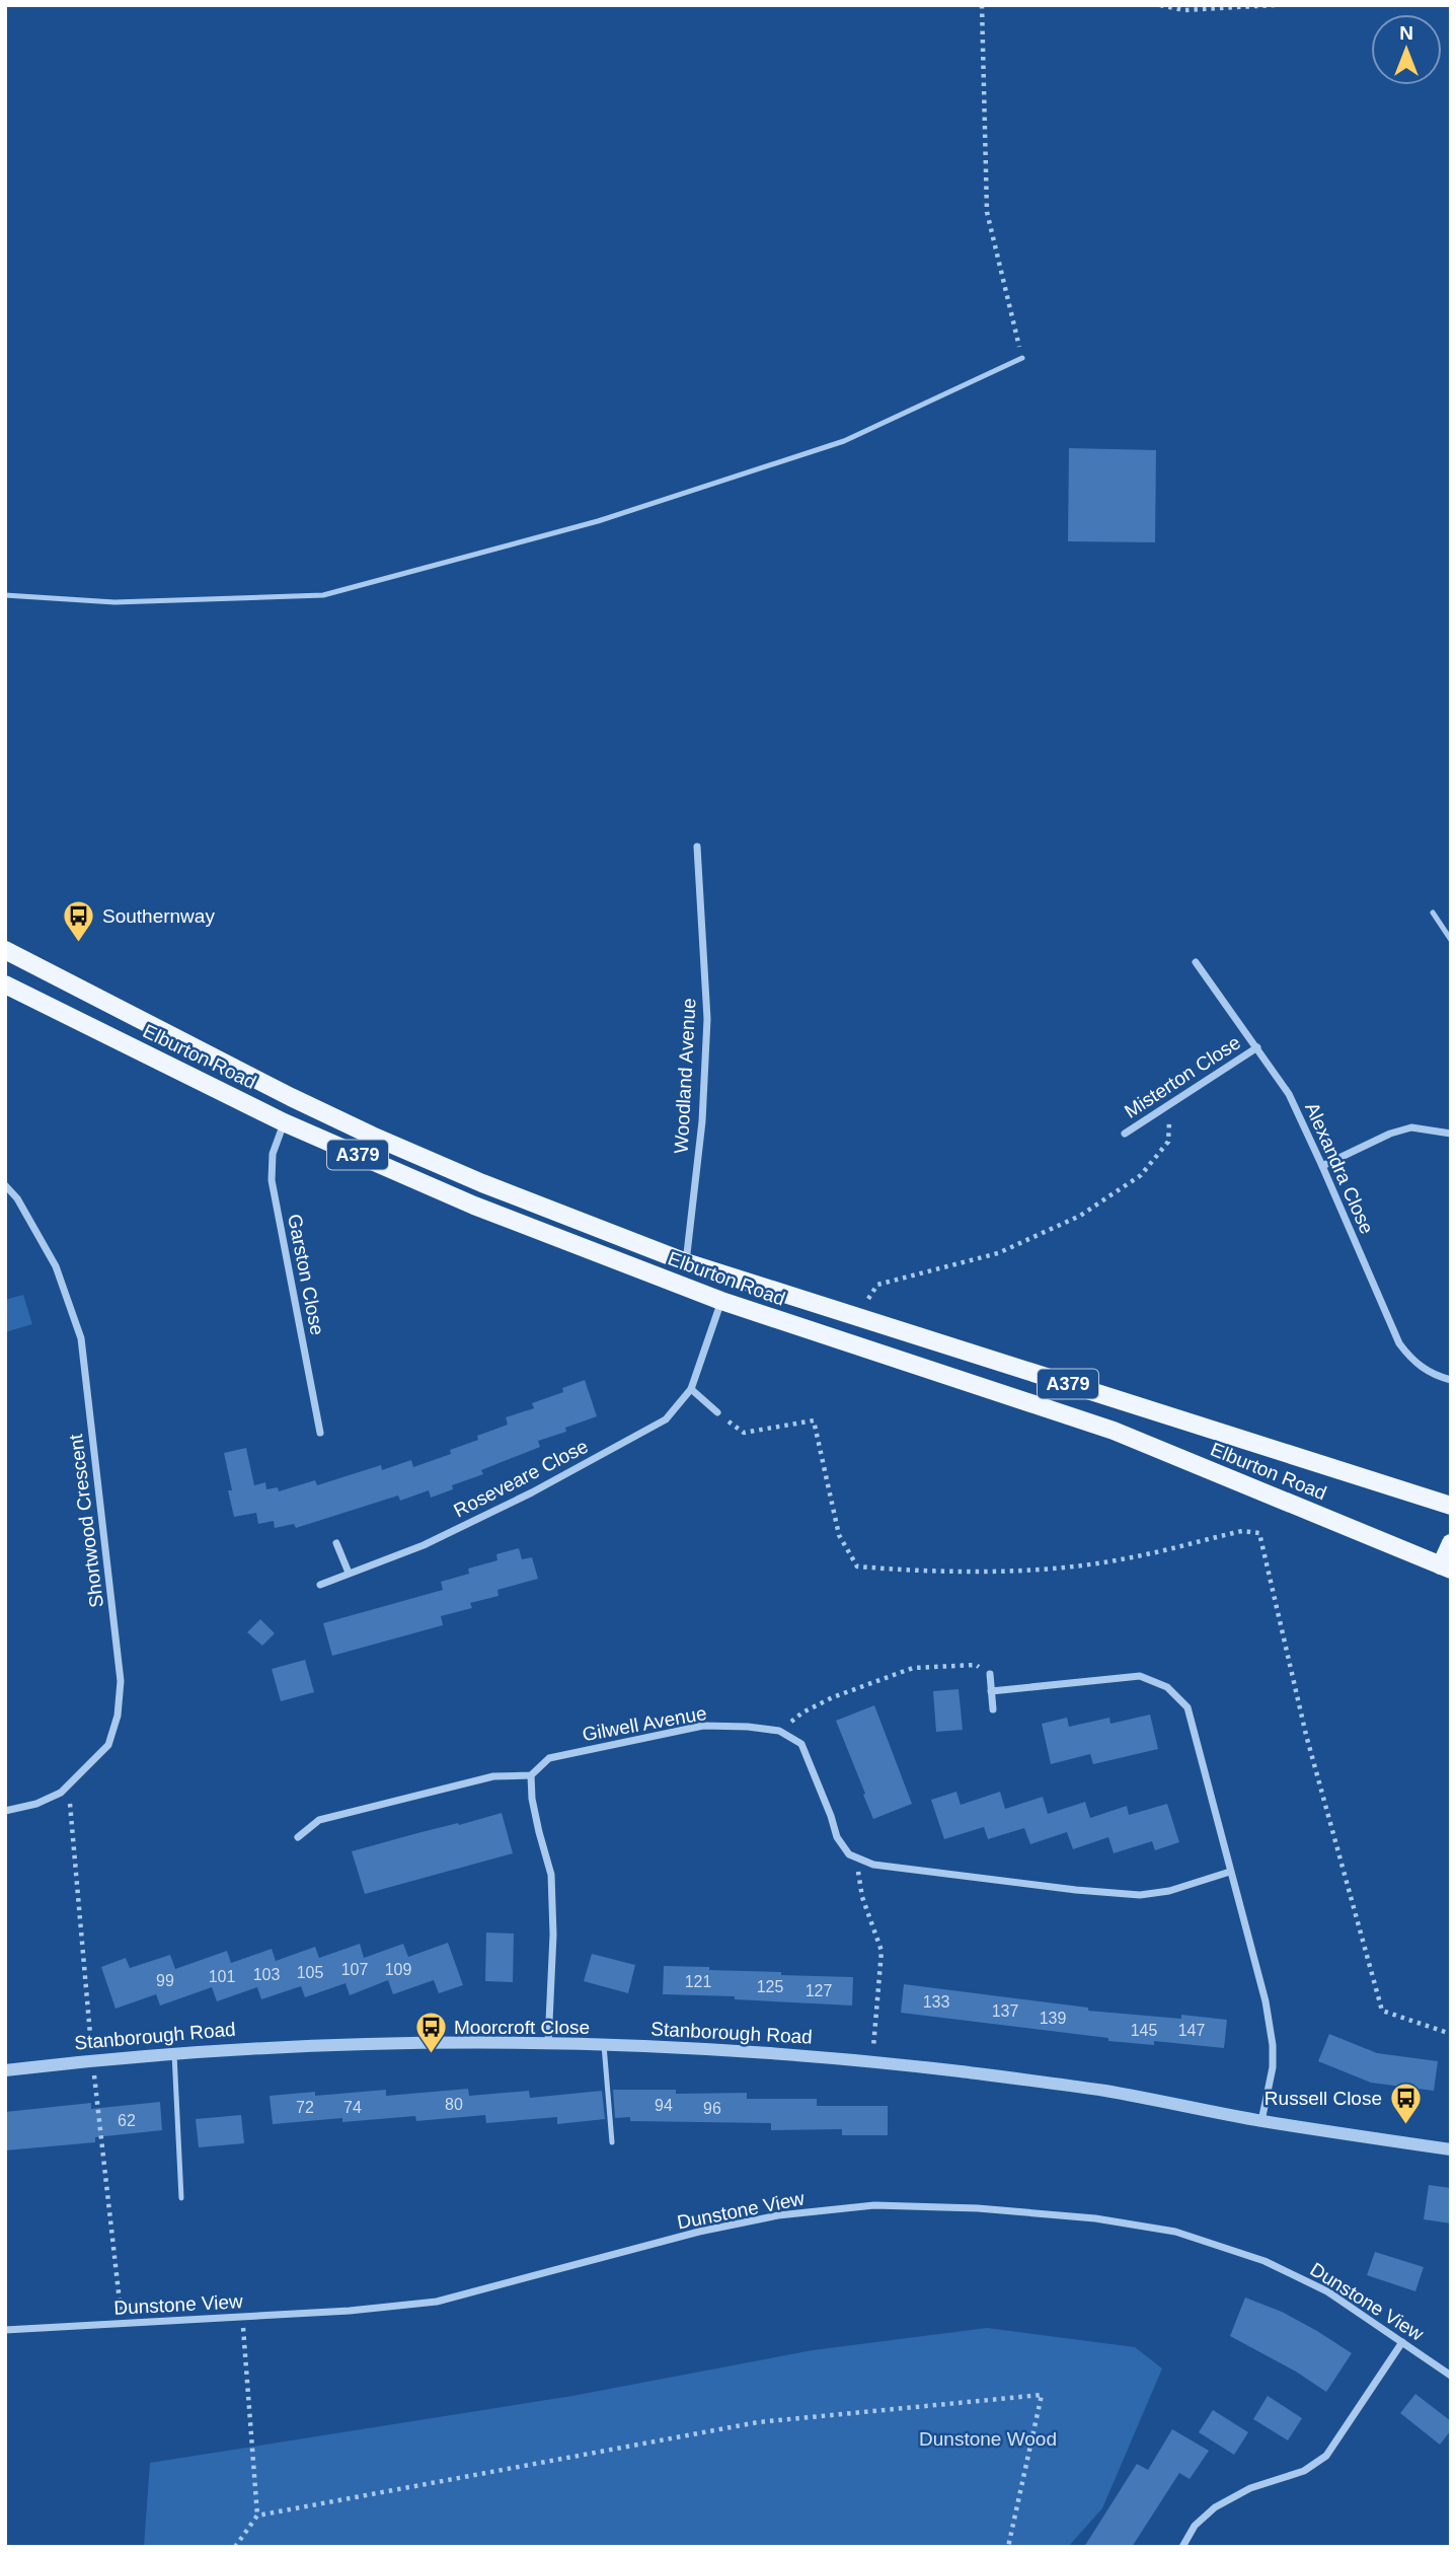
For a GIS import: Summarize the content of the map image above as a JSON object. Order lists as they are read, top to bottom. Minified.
{"streets":{"main road":["Elburton Road","A379"],"street":["Woodland Avenue","Misterton Close","Alexandra Close","Garston Close","Roseveare Close","Shortwood Crescent","Gilwell Avenue","Stanborough Road","Dunstone View"]},"crossings":[["Elburton Road","Woodland Avenue"],["Elburton Road","A379"],["Elburton Road","Garston Close"],["Elburton Road","Roseveare Close"],["Misterton Close","Alexandra Close"]],"parks":["Dunstone Wood"],"places":{"bus stop":["Southernway","Moorcroft Close","Russell Close"]},"house_numbers":["107","109","105","103","101","99","121","125","127","133","137","139","145","147","80","94","72","74","96","62"],"north":"top"}
